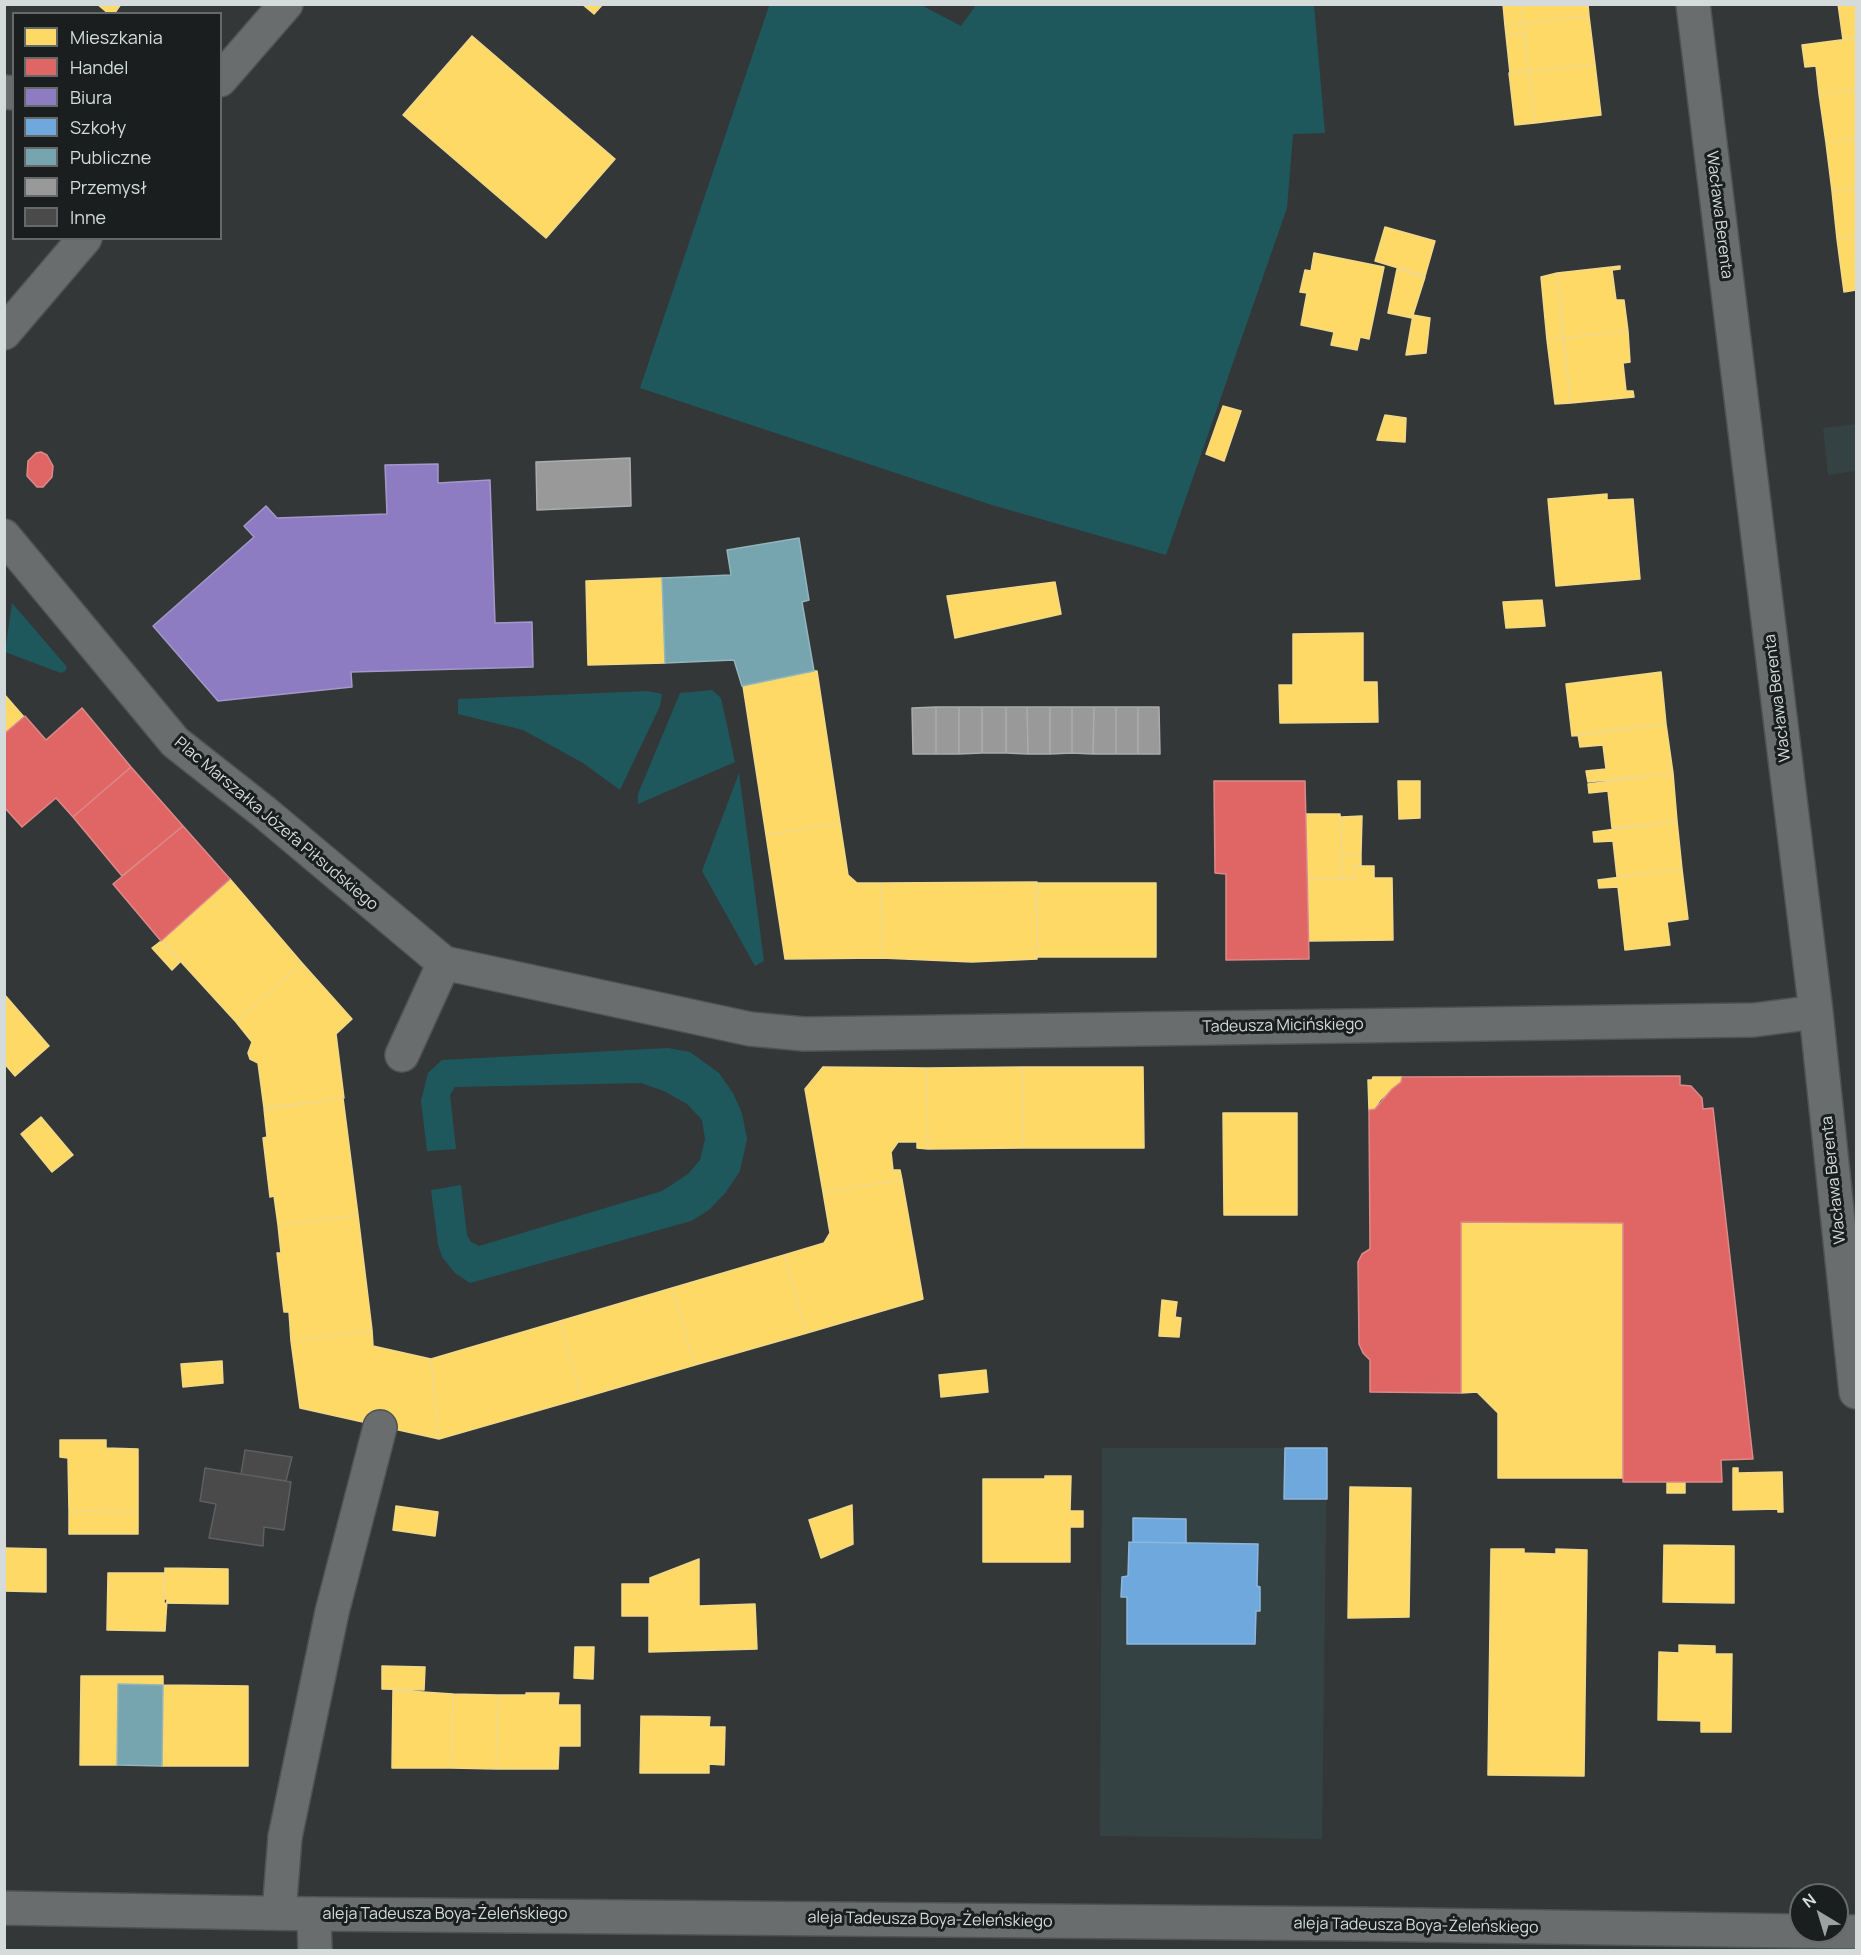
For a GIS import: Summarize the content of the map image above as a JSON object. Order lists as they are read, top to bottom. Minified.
{"streets":{"street":["Wacława Berenta","Plac Marszałka Józefa Piłsudskiego","Tadeusza Micińskiego","aleja Tadeusza Boya-Żeleńskiego"]},"crossings":[["Wacława Berenta","Tadeusza Micińskiego"],["Plac Marszałka Józefa Piłsudskiego","Tadeusza Micińskiego"]],"legend":["Mieszkania","Handel","Biura","Szkoły","Publiczne","Przemysł","Inne"],"north":"top left"}
